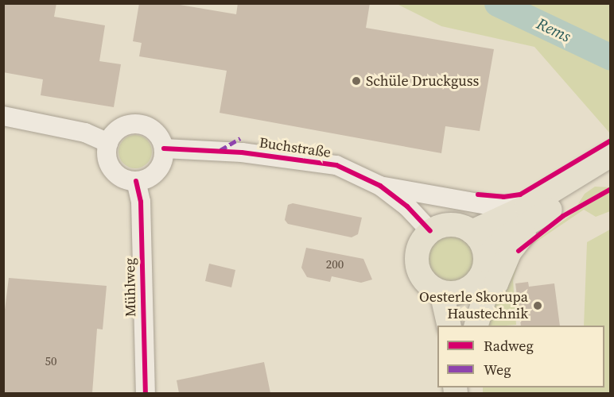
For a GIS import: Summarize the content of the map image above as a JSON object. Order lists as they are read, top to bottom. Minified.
{"streets":{"street":["Buchstraße","Mühlweg"]},"crossings":[["Buchstraße","Mühlweg"]],"water":["Rems"],"places":["Schüle Druckguss","Oesterle Skorupa Haustechnik"],"house_numbers":["200","50"],"legend":["Radweg","Weg"]}
